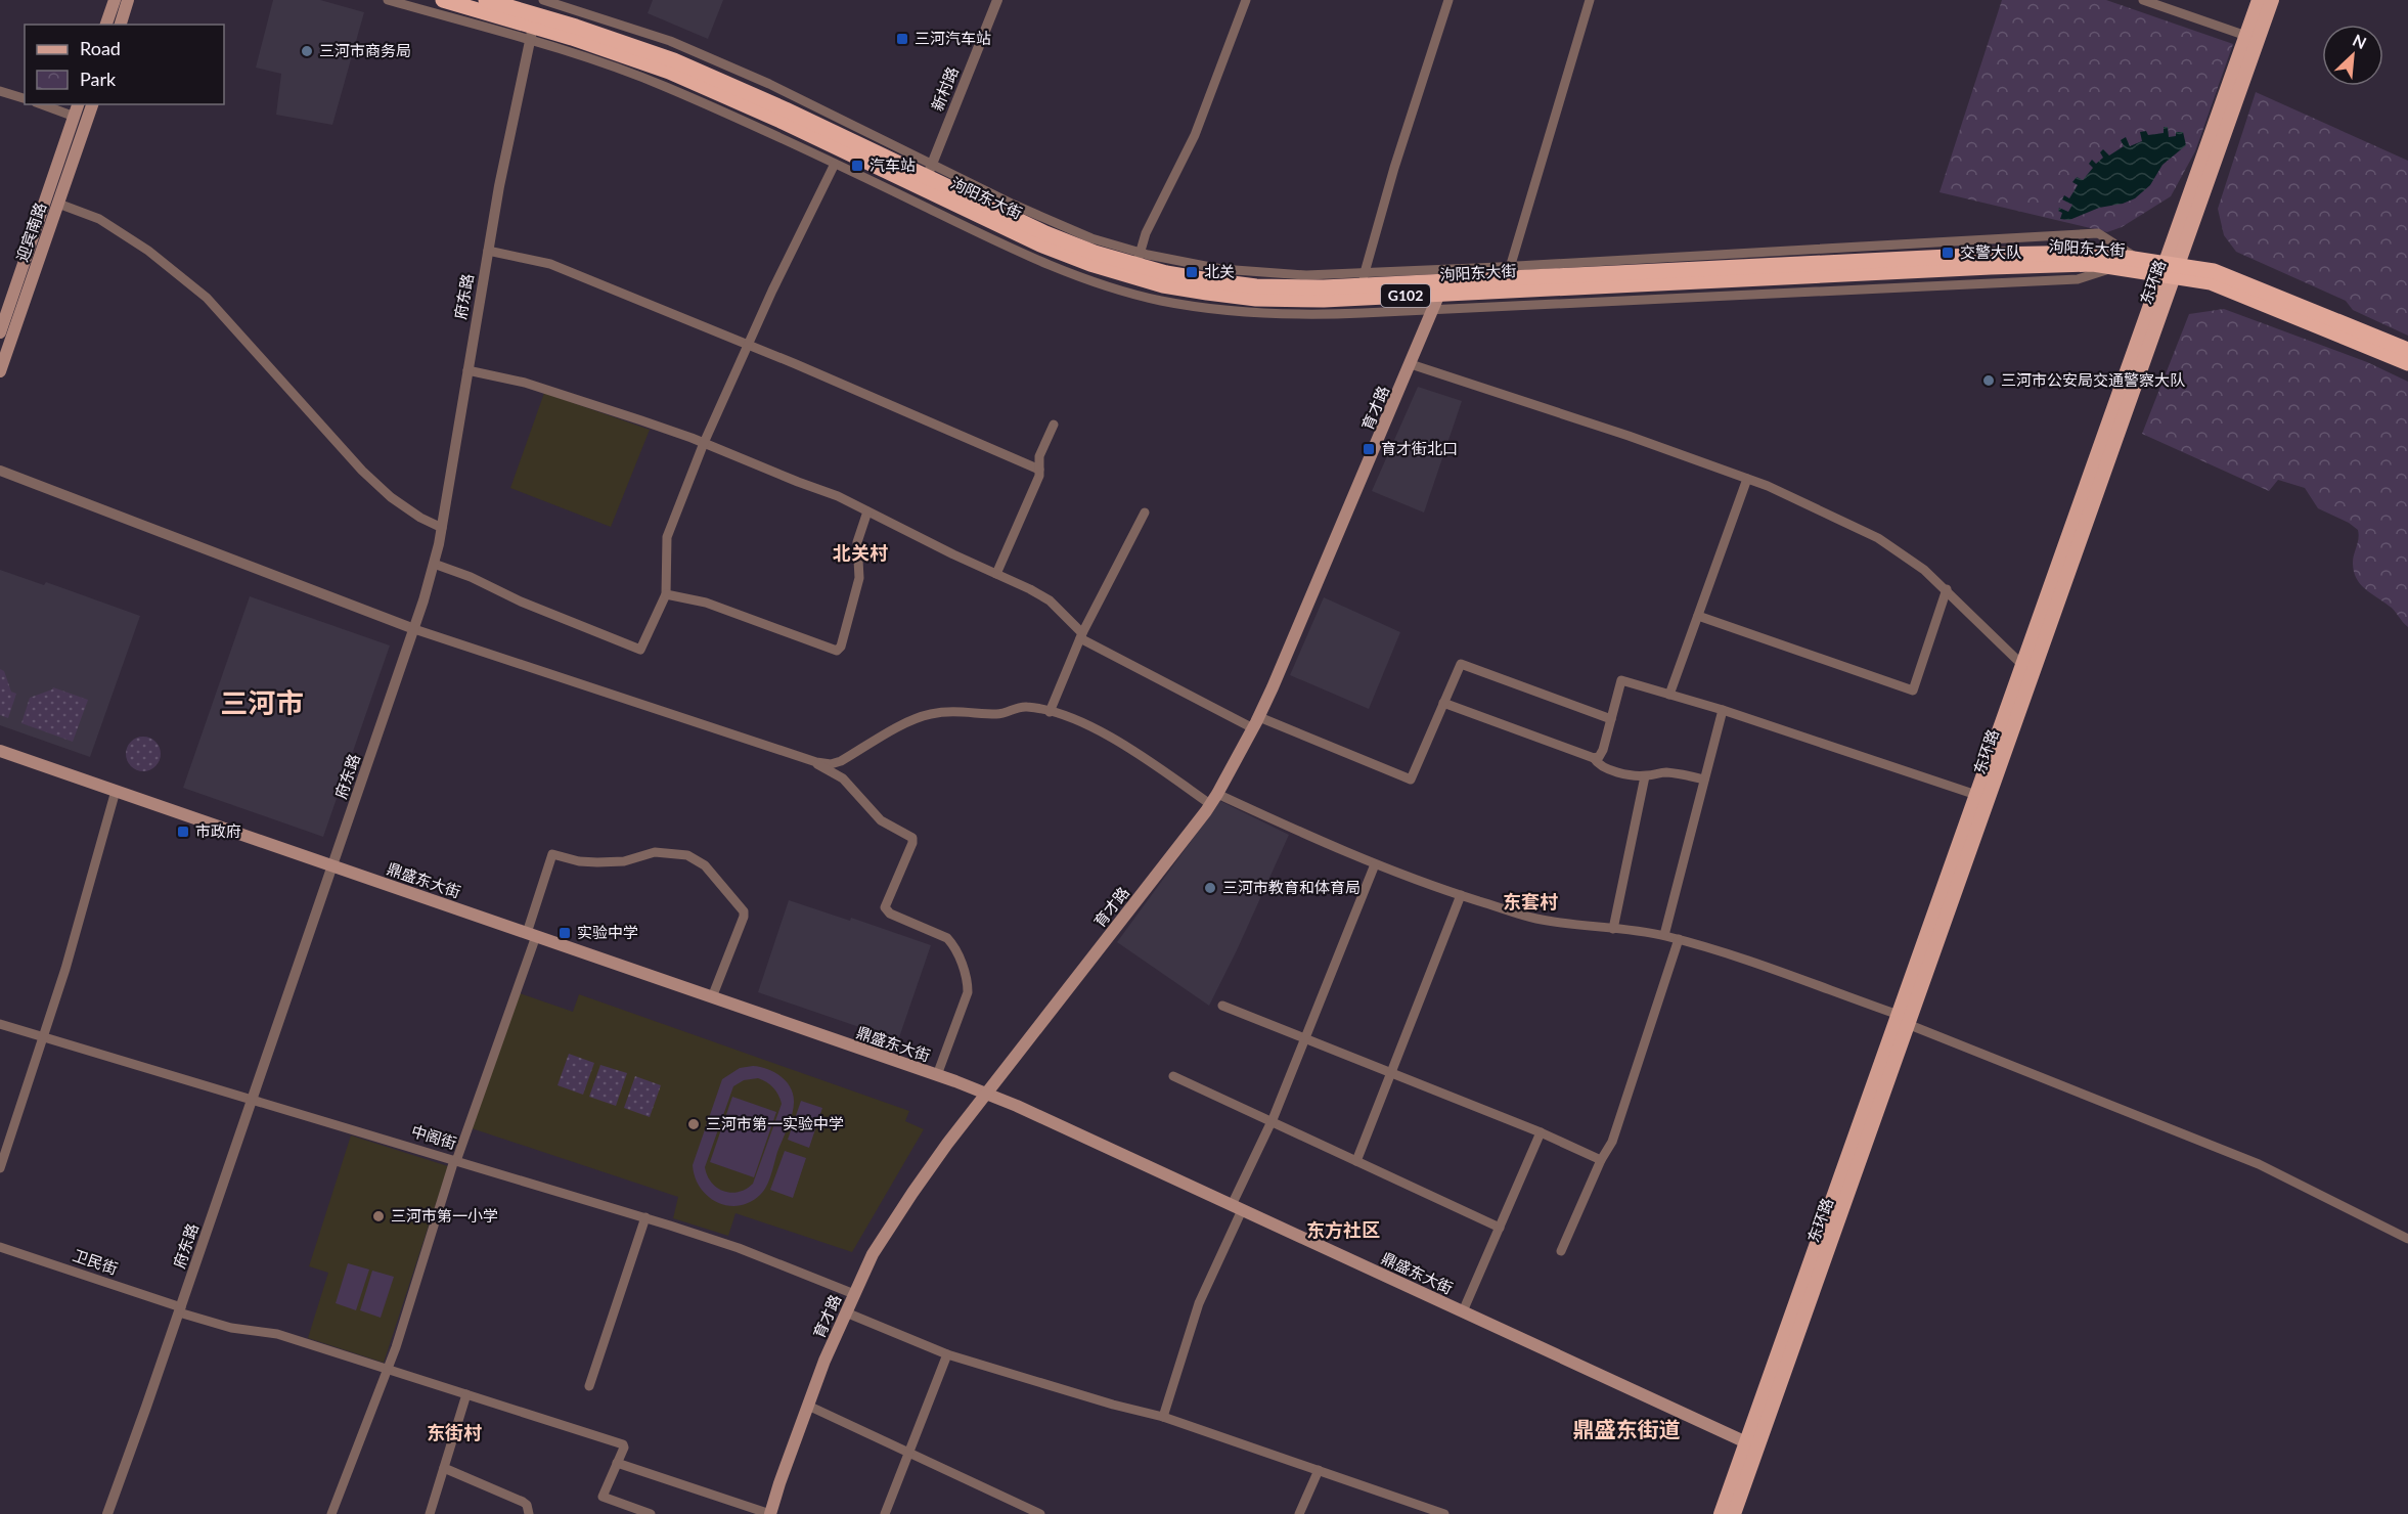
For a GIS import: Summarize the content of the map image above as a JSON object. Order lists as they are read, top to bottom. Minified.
{"streets":{"highway":["泃阳东大街","G102"],"main road":["迎宾南路","东环路","育才路","鼎盛东大街"],"street":["新村路","府东路","中阁街","卫民街"]},"crossings":[["新村路","泃阳东大街"],["泃阳东大街","东环路"],["泃阳东大街","府东路"],["泃阳东大街","育才路"],["东环路","鼎盛东大街"],["府东路","鼎盛东大街"],["府东路","中阁街"],["府东路","卫民街"],["育才路","鼎盛东大街"],["育才路","中阁街"]],"districts":["北关村","三河市","东套村","东方社区","鼎盛东街道","东街村"],"places":{"transit":["三河汽车站","汽车站","交警大队","北关","育才街北口","市政府","实验中学"],"other":["三河市商务局","三河市公安局交通警察大队","三河市教育和体育局","三河市第一实验中学","三河市第一小学"]},"legend":["Road","Park"],"north":"top right"}
